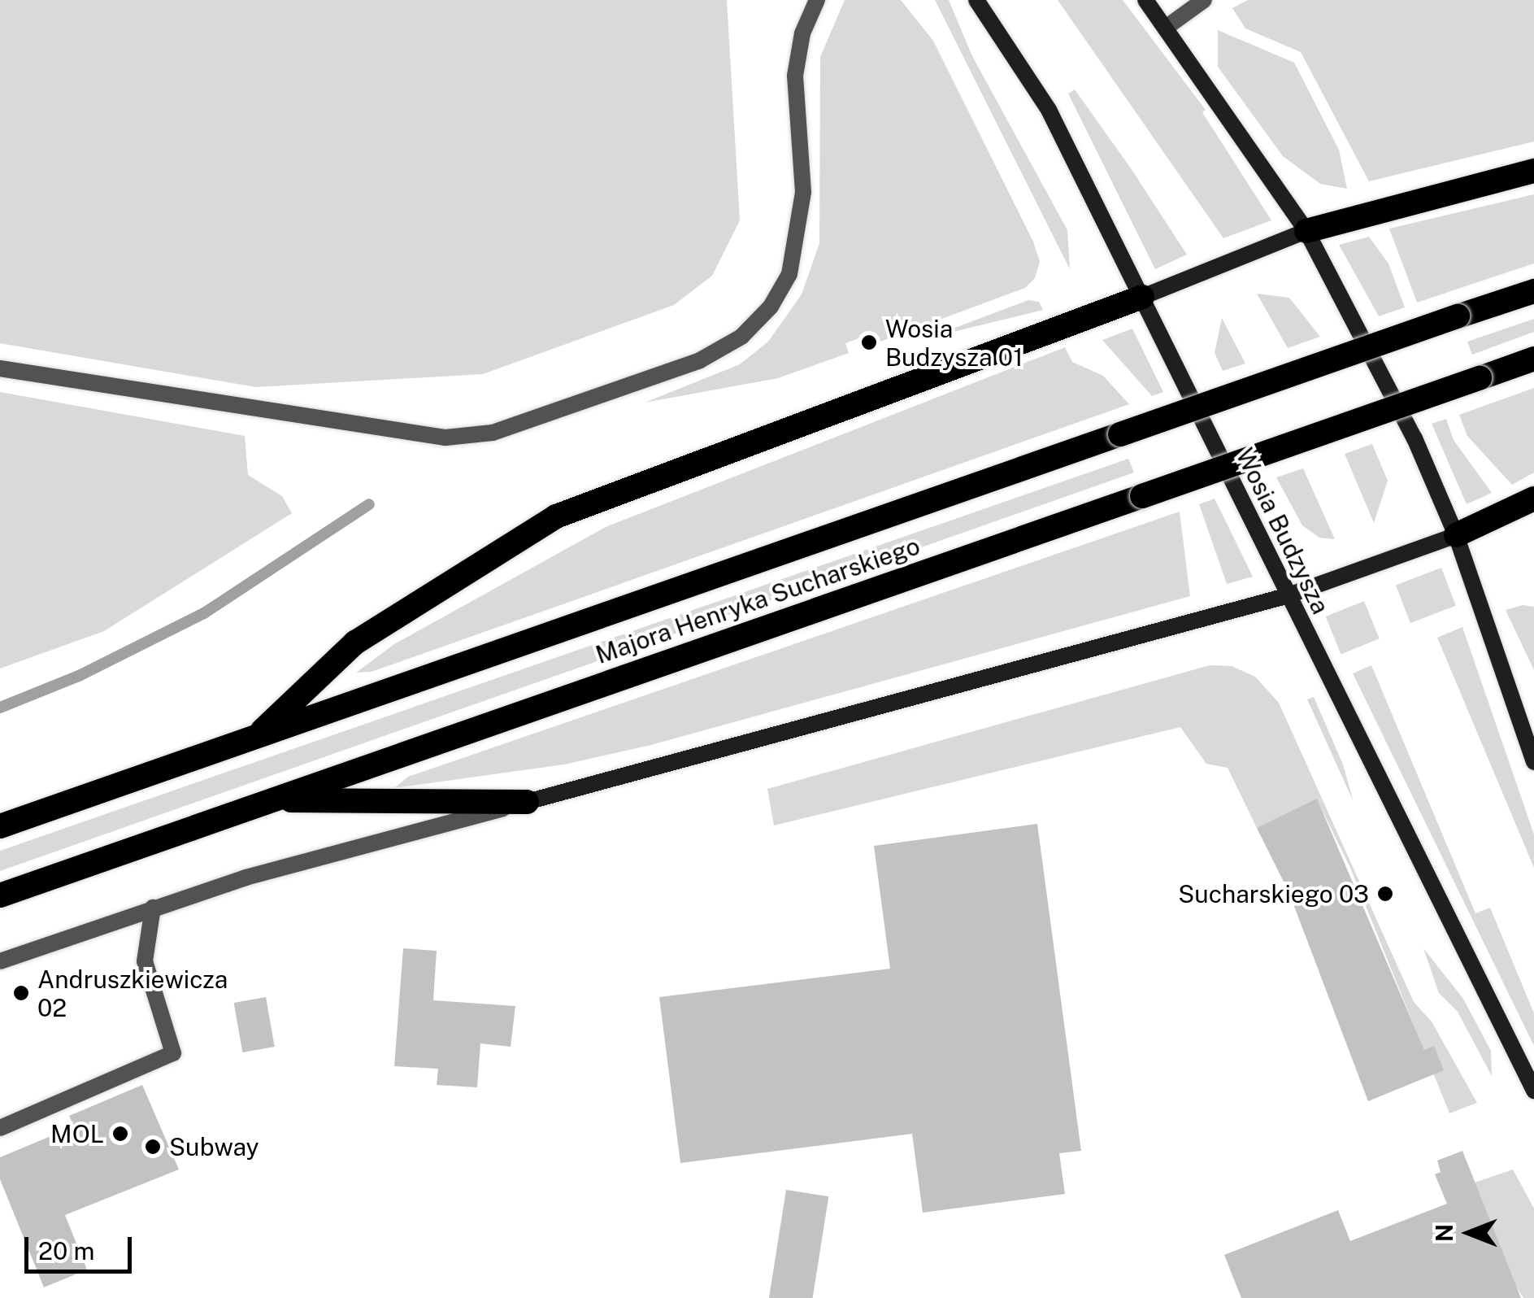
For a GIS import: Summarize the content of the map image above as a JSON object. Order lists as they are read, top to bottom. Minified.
{"streets":{"highway":["Majora Henryka Sucharskiego"],"street":["Wosia Budzysza"]},"places":["Wosia Budzysza 01","Sucharskiego 03","Andruszkiewicza 02","MOL","Subway"],"scale_bar":"20 m","north":"left"}
